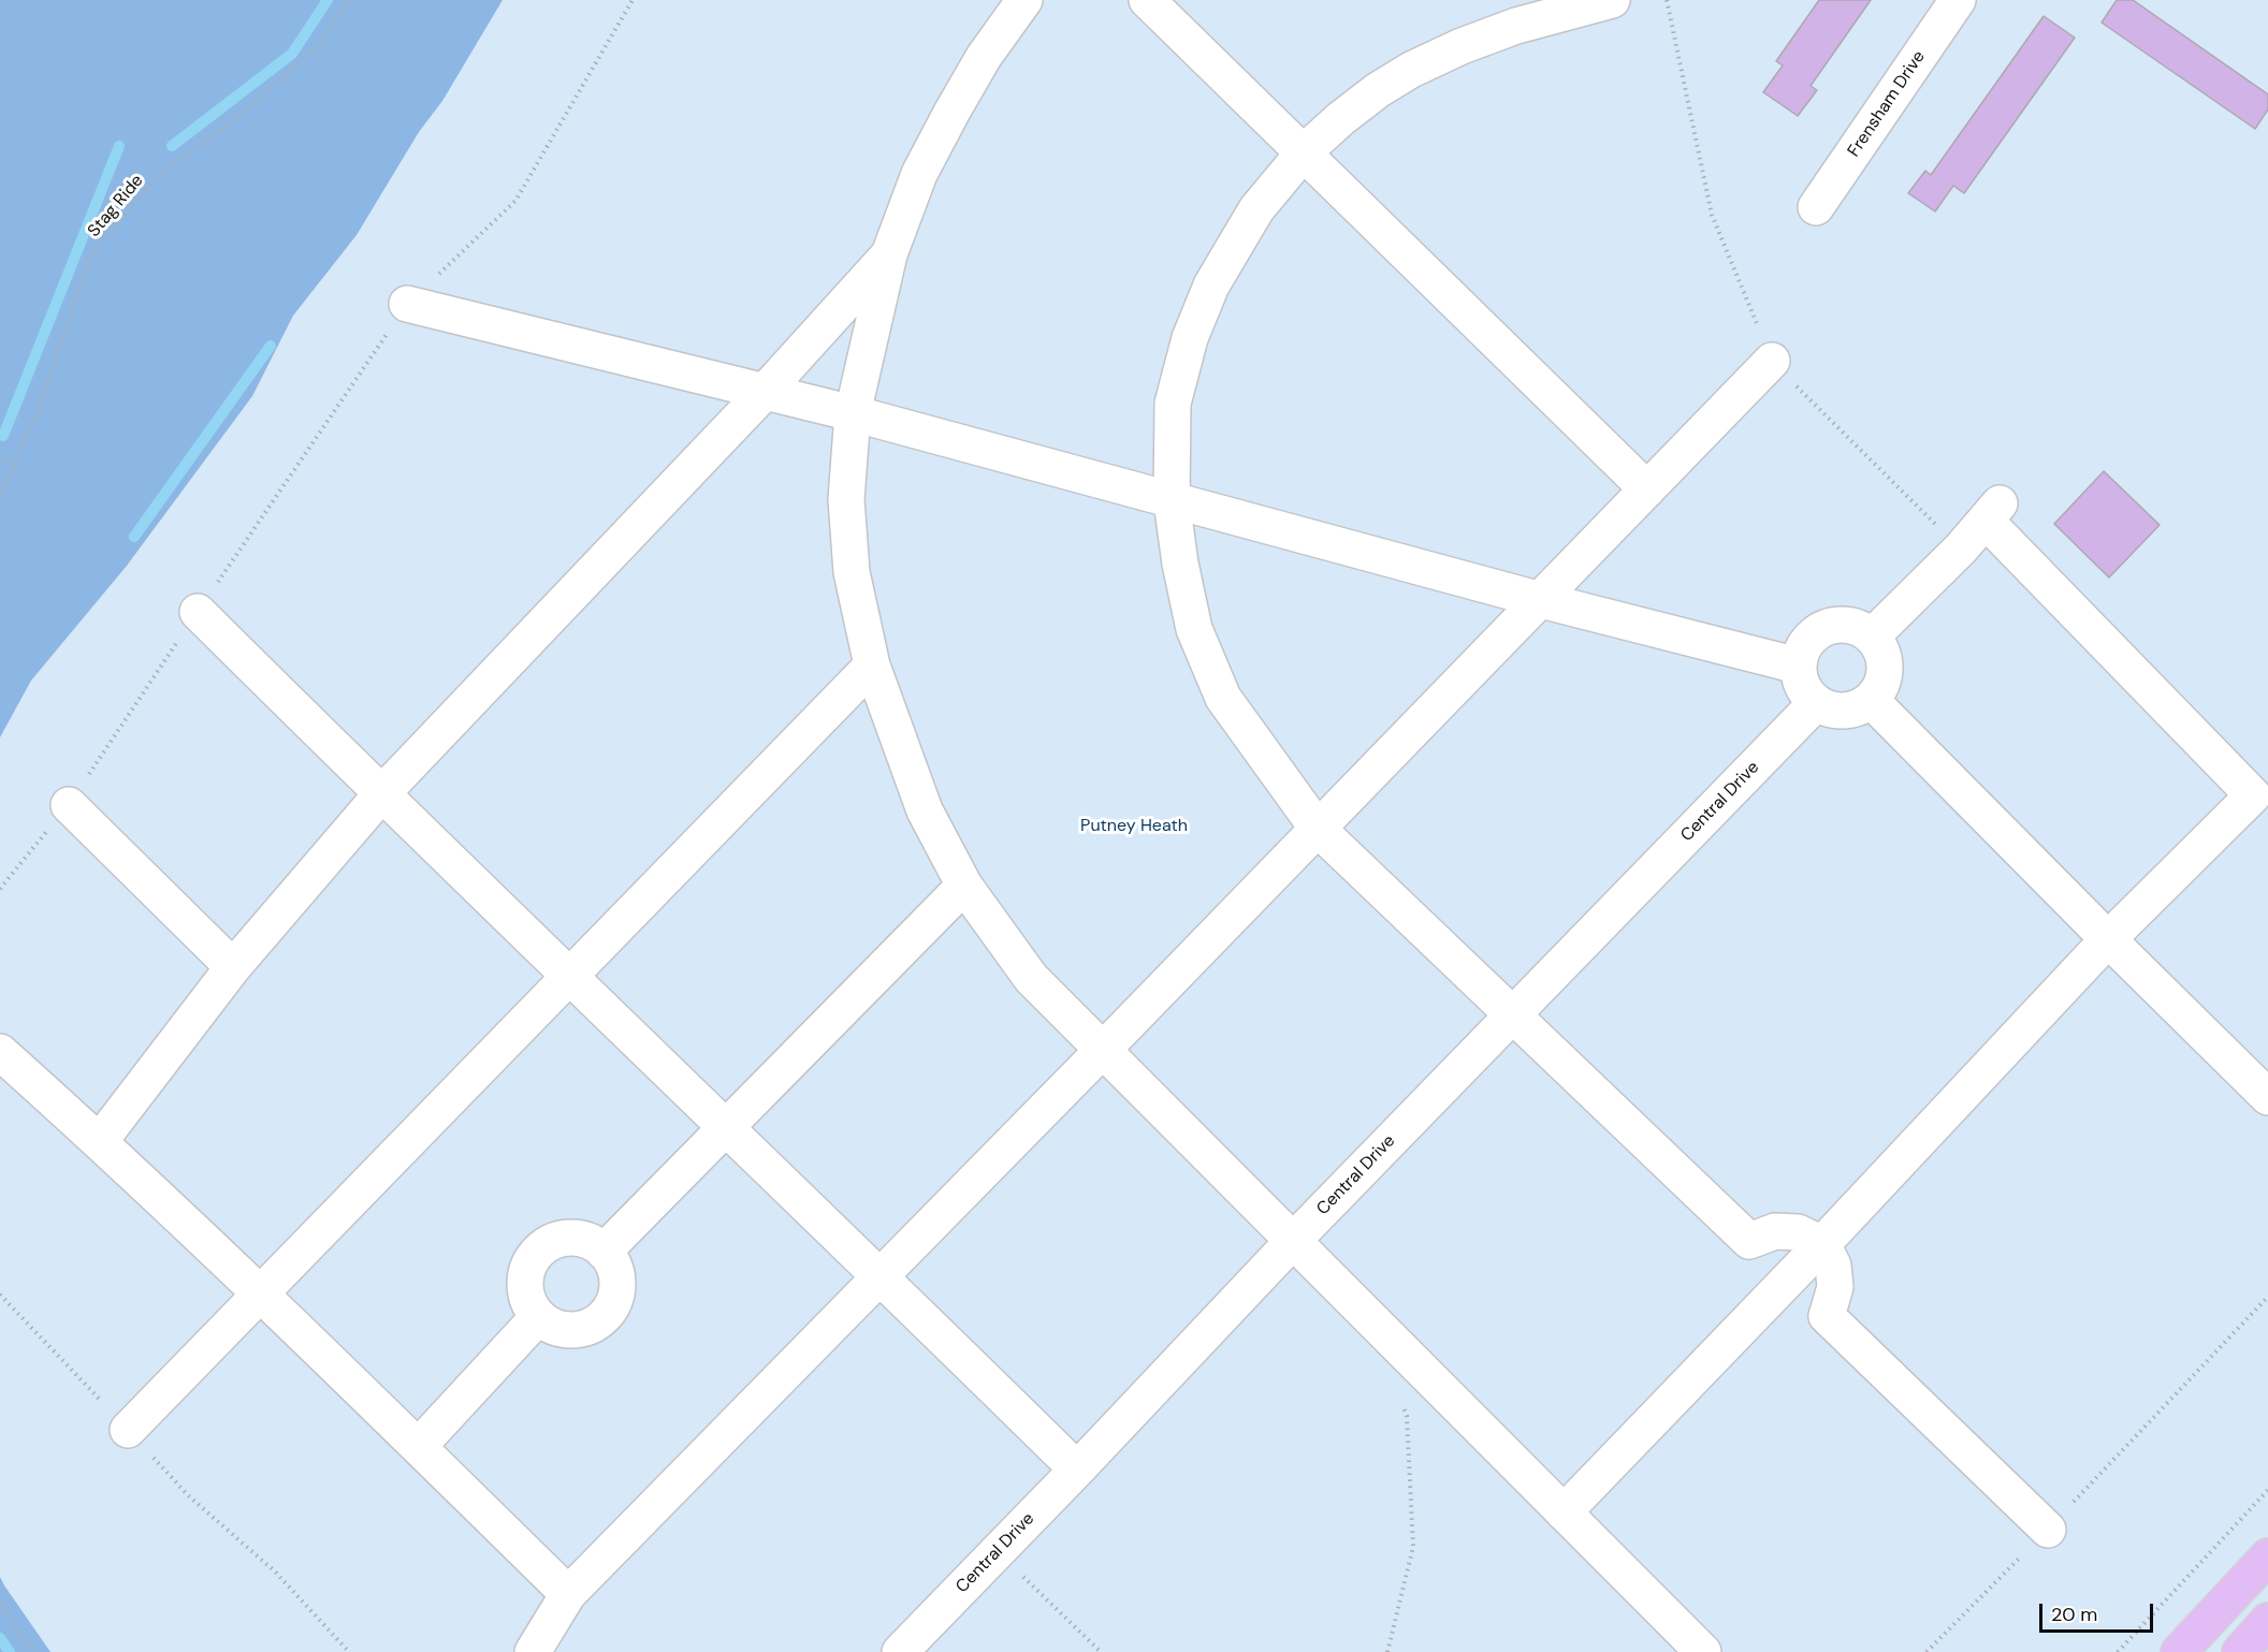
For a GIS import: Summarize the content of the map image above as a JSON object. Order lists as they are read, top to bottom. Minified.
{"streets":{"street":["Frensham Drive","Central Drive"],"path":["Stag Ride"]},"parks":["Putney Heath"],"scale_bar":"20 m"}
